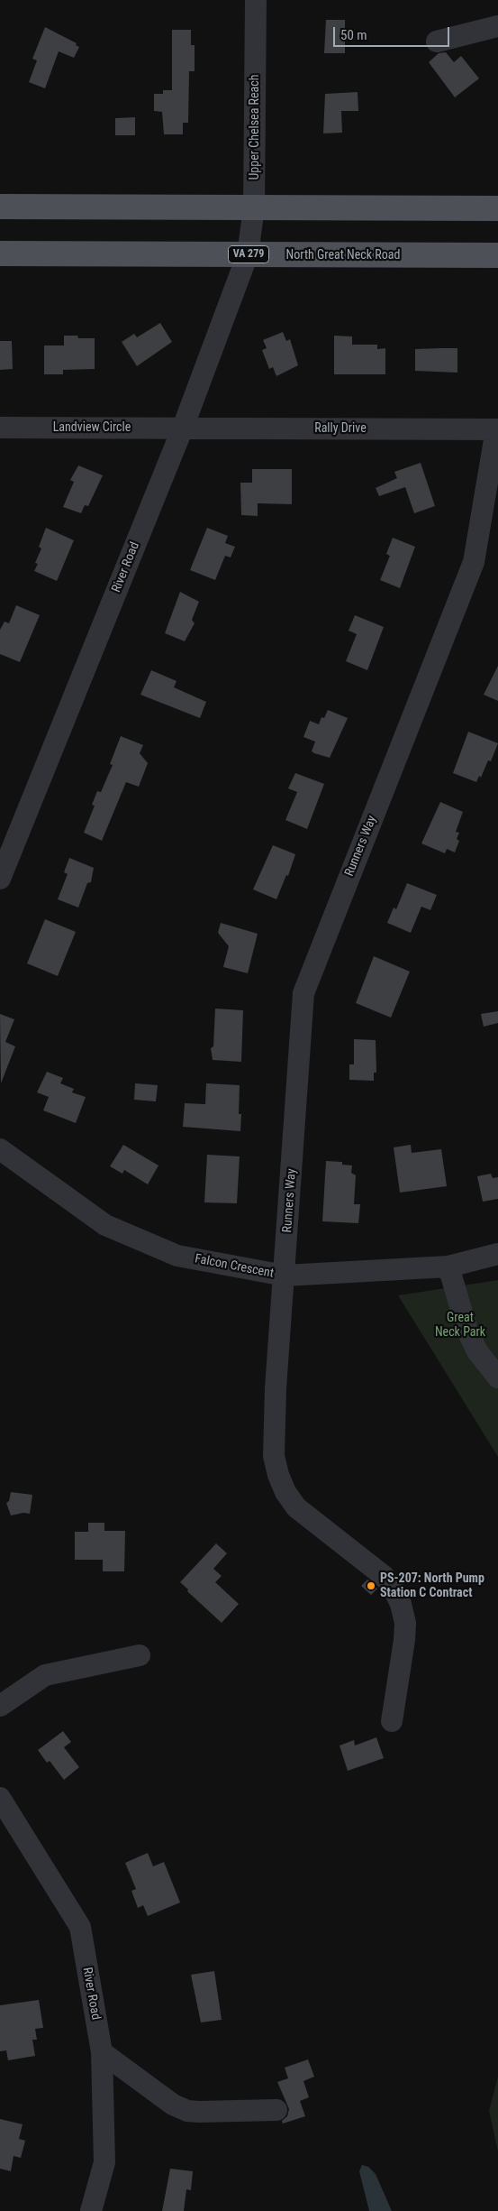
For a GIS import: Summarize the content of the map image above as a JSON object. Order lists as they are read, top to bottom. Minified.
{"streets":{"main road":["VA 279","North Great Neck Road"],"street":["Upper Chelsea Reach","Landview Circle","Rally Drive","River Road","Runners Way","Falcon Crescent"]},"crossings":[["Upper Chelsea Reach","North Great Neck Road"],["Upper Chelsea Reach","River Road"],["North Great Neck Road","River Road"],["Landview Circle","Rally Drive"],["Landview Circle","River Road"],["Rally Drive","River Road"],["Rally Drive","Runners Way"],["Runners Way","Falcon Crescent"]],"parks":["Great Neck Park"],"places":["PS-207: North Pump Station C Contract"],"scale_bar":"50 m"}
